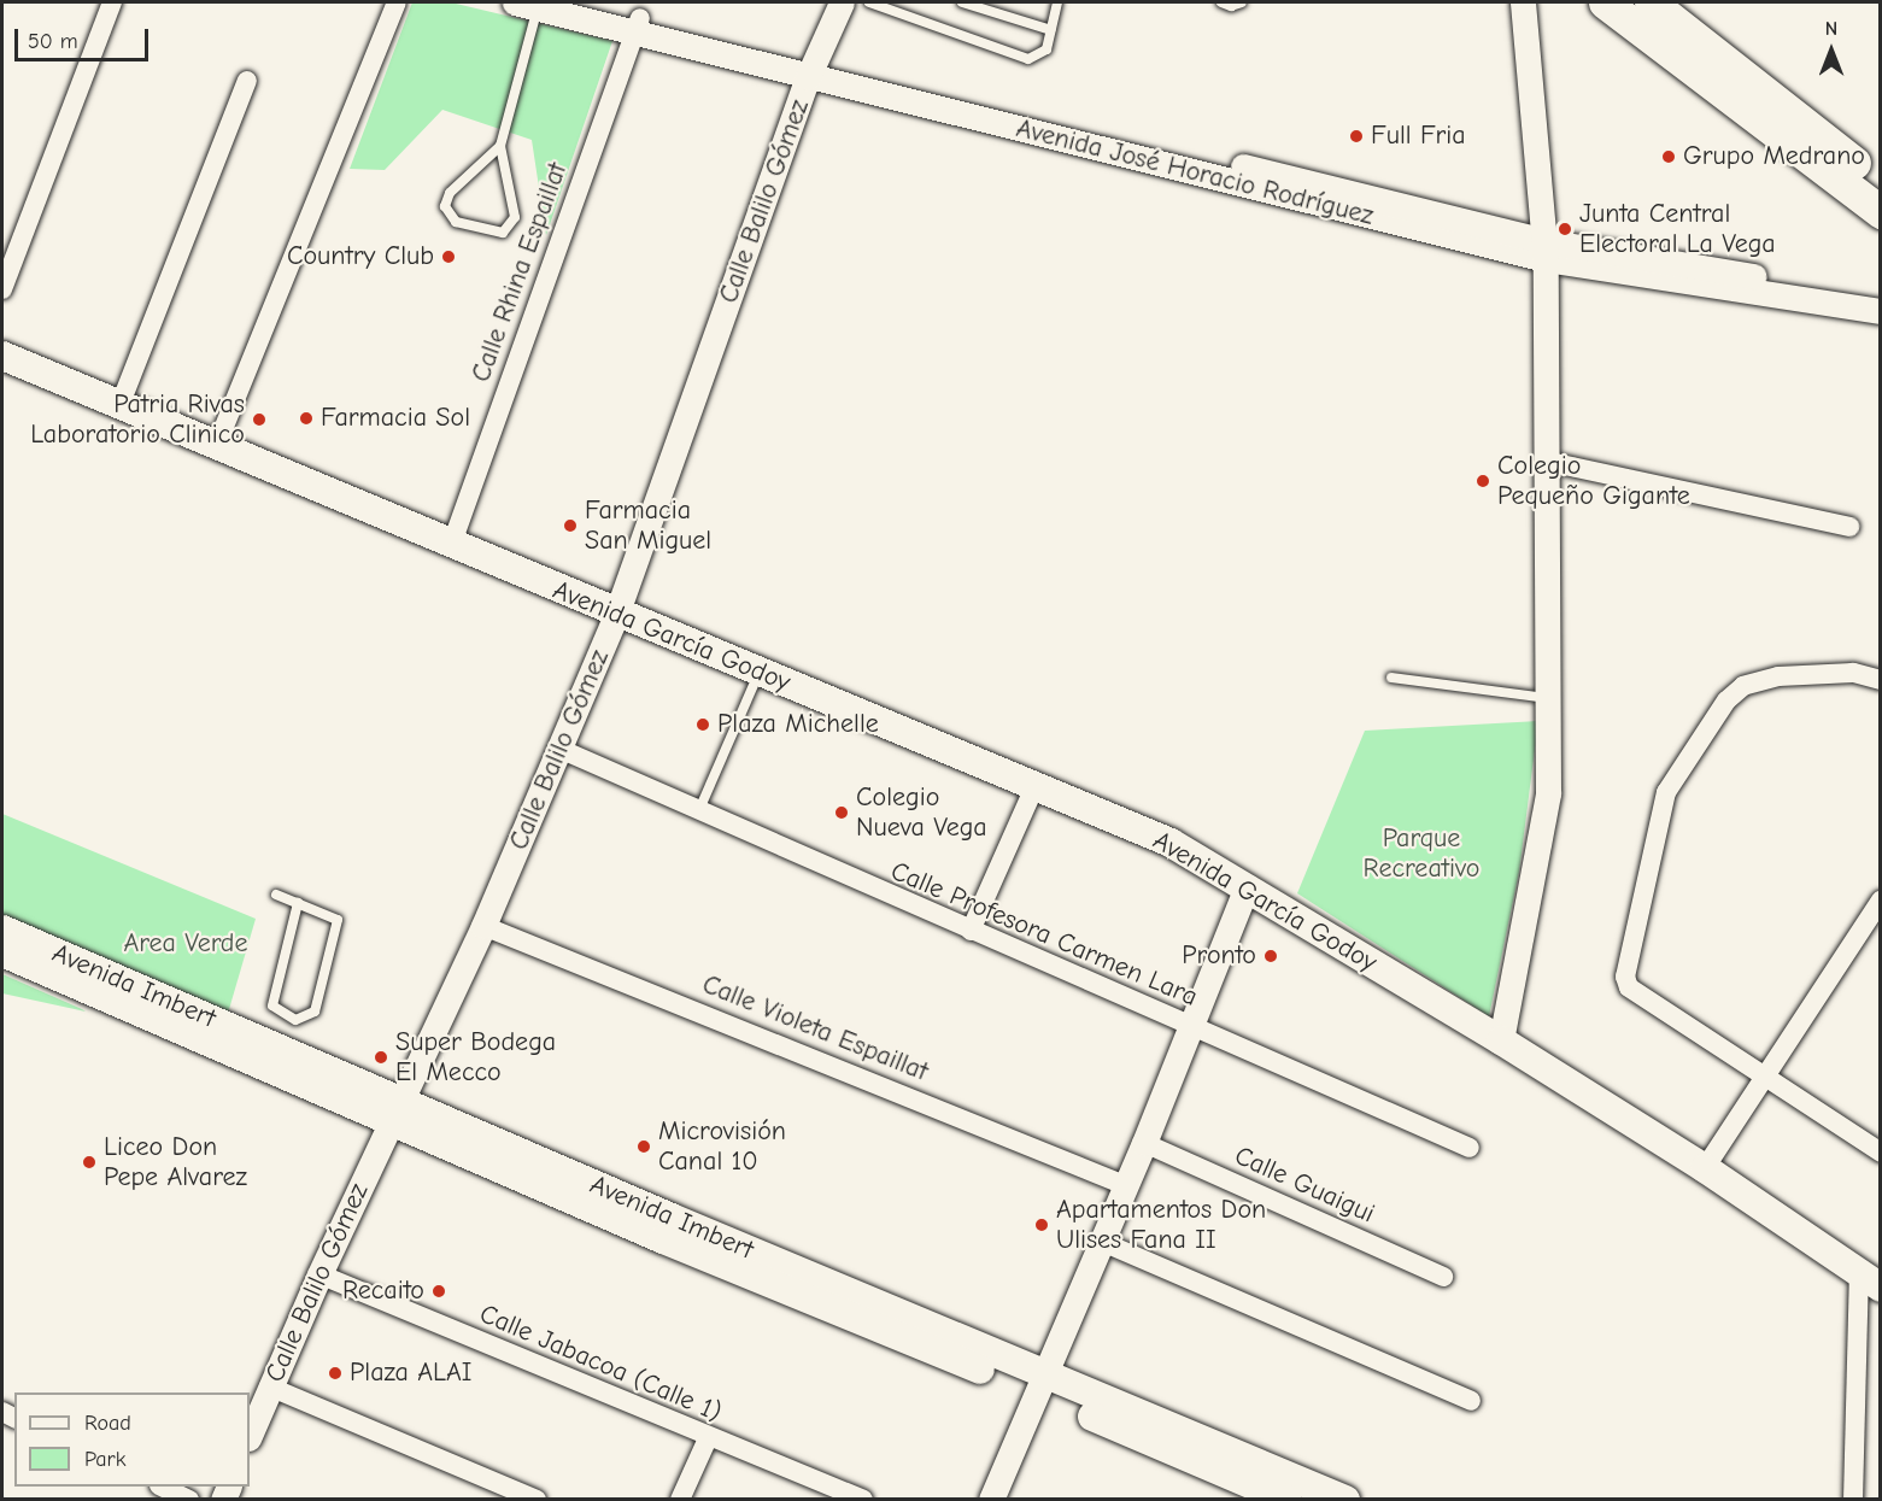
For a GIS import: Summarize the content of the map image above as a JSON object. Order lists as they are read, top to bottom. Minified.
{"streets":{"main road":["Avenida García Godoy","Avenida Imbert"],"street":["Avenida José Horacio Rodríguez","Calle Balilo Gómez","Calle Rhina Espaillat","Calle Profesora Carmen Lara","Calle Violeta Espaillat","Calle Guaigui","Calle Jabacoa (Calle 1)"]},"crossings":[["Avenida José Horacio Rodríguez","Calle Balilo Gómez"],["Avenida José Horacio Rodríguez","Calle Rhina Espaillat"],["Calle Balilo Gómez","Avenida García Godoy"],["Calle Balilo Gómez","Calle Profesora Carmen Lara"],["Calle Balilo Gómez","Avenida Imbert"],["Calle Balilo Gómez","Calle Violeta Espaillat"],["Calle Balilo Gómez","Calle Jabacoa (Calle 1)"],["Calle Rhina Espaillat","Avenida García Godoy"]],"parks":["Parque Recreativo","Area Verde"],"places":["Full Fria","Grupo Medrano","Junta Central Electoral La Vega","Country Club","Farmacia Sol","Patria Rivas Laboratorio Clinico","Colegio Pequeño Gigante","Farmacia San Miguel","Plaza Michelle","Colegio Nueva Vega","Pronto","Super Bodega El Mecco","Microvisión Canal 10","Liceo Don Pepe Alvarez","Apartamentos Don Ulises Fana II","Recaito","Plaza ALAI"],"legend":["Road","Park"],"scale_bar":"50 m","north":"top"}
